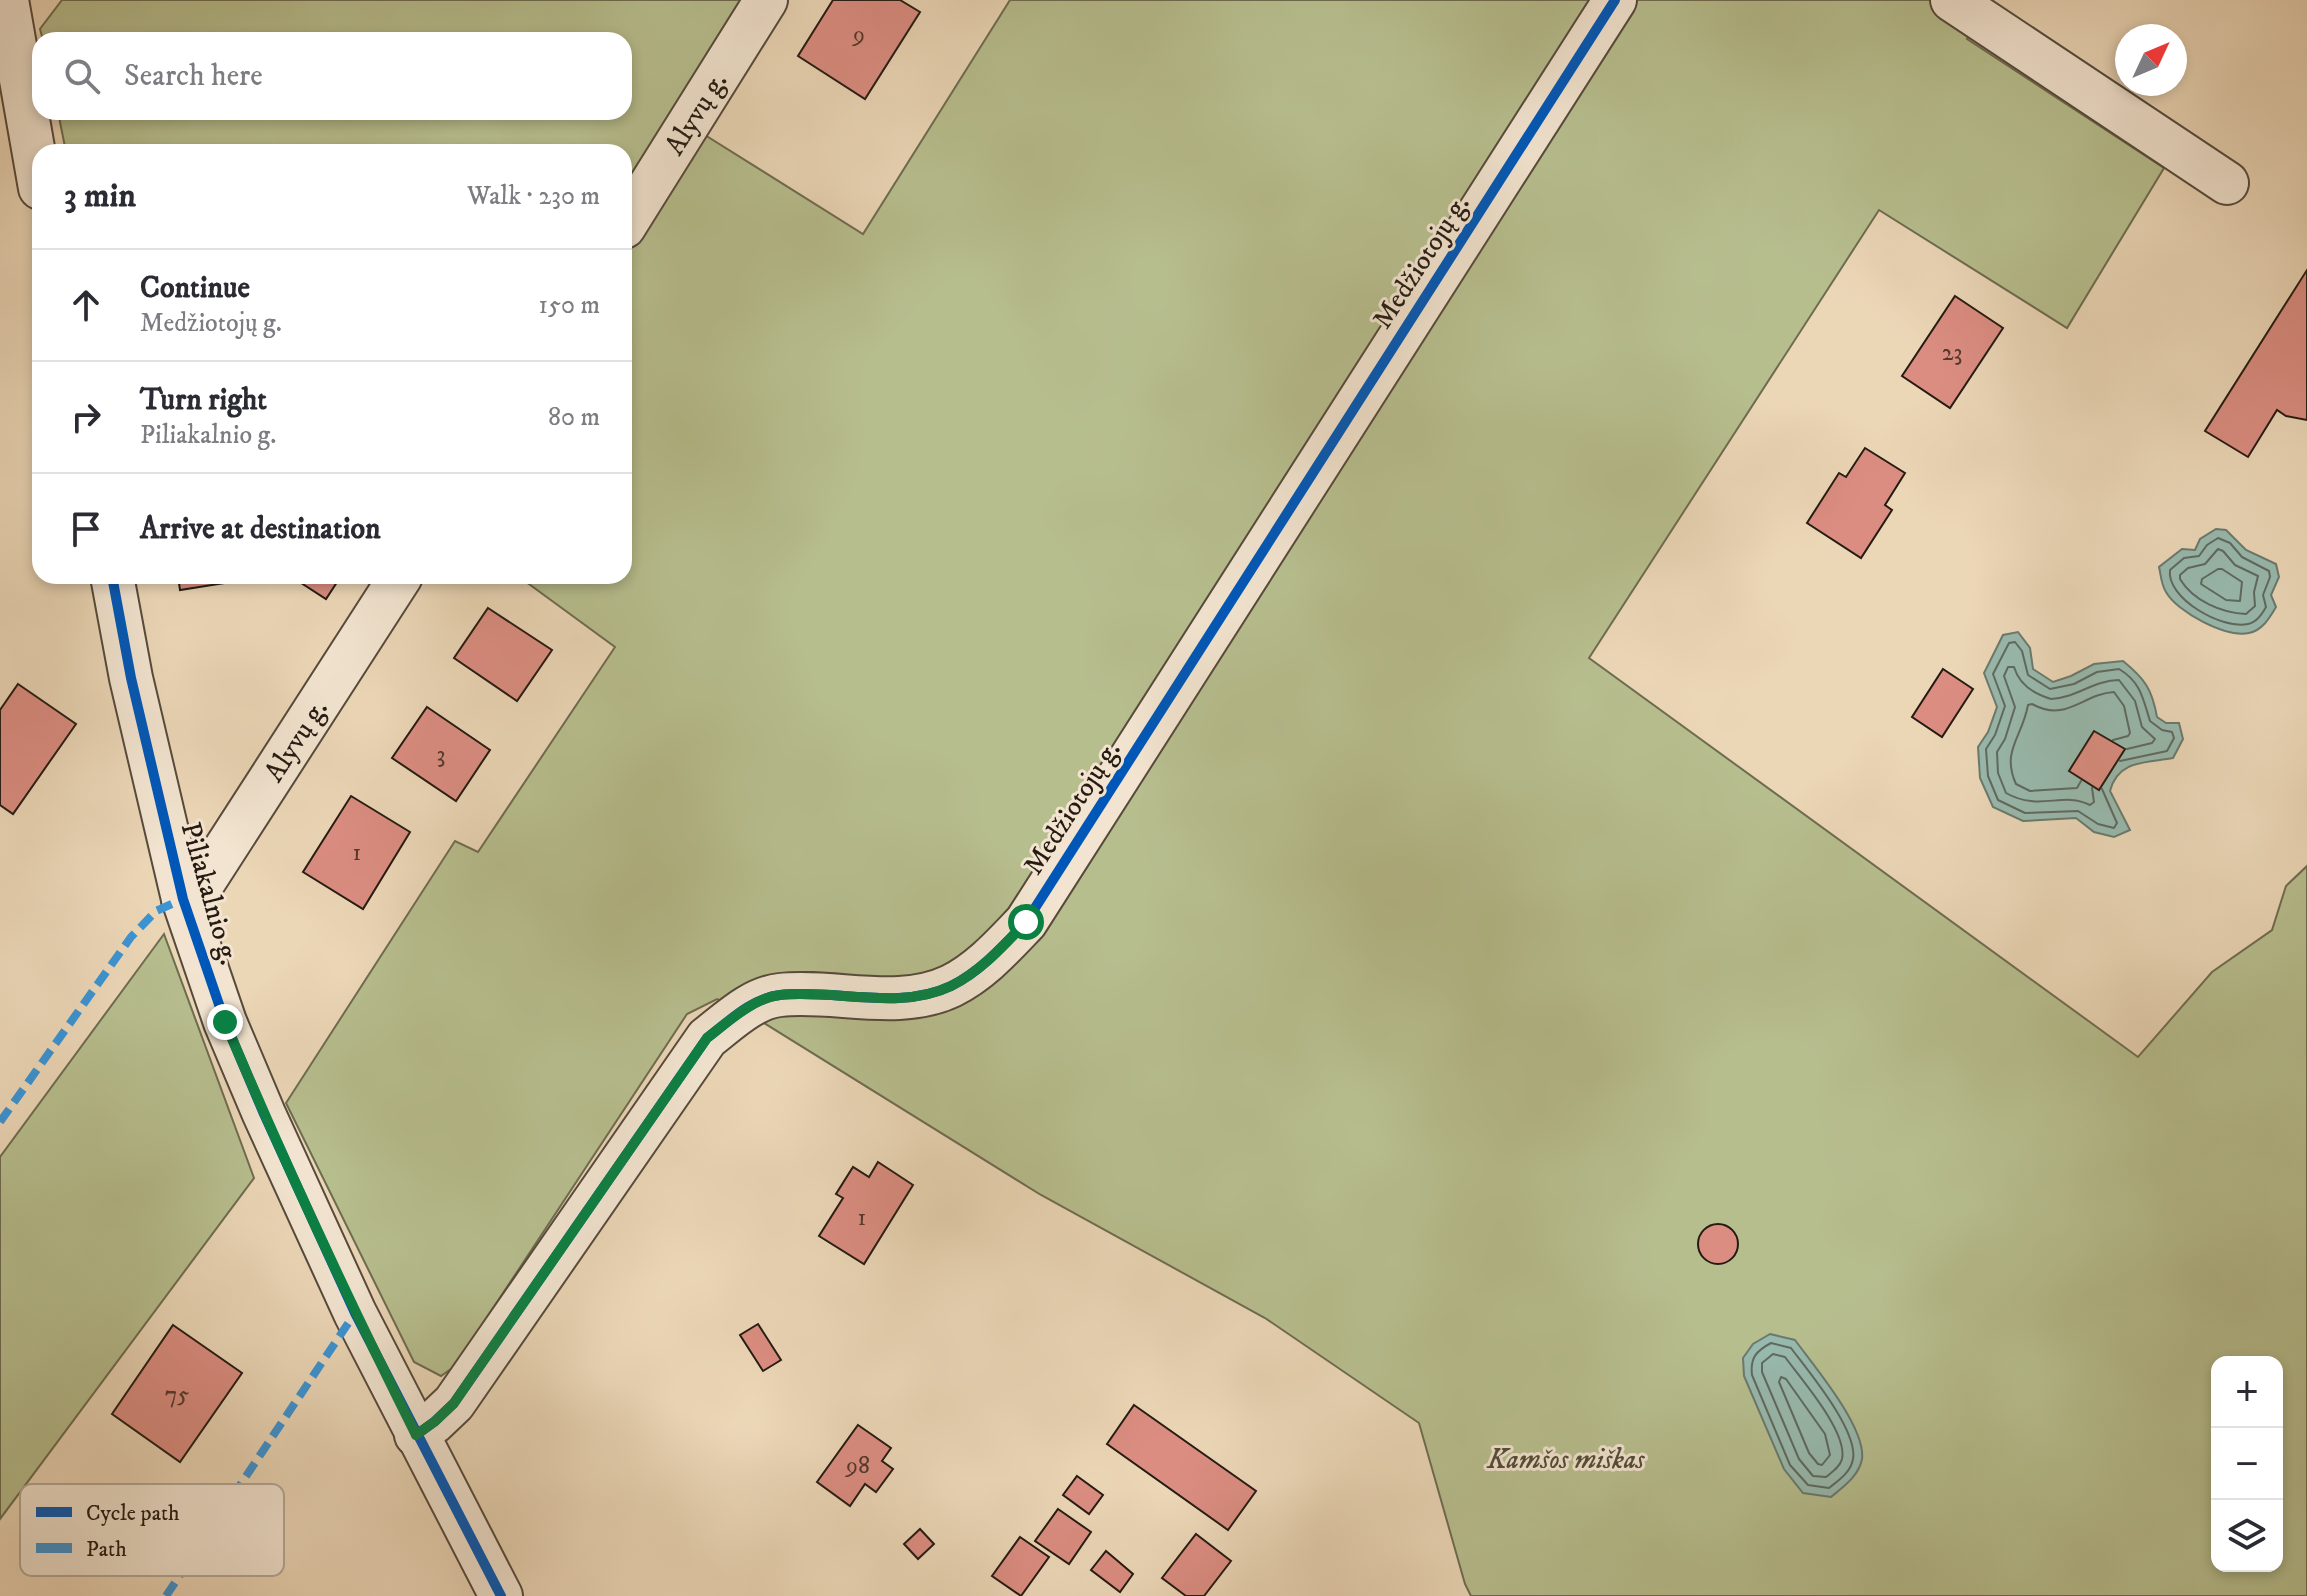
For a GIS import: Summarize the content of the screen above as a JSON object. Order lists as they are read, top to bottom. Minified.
{"streets":{"street":["Alyvų g.","Medžiotojų g.","Piliakalnio g."]},"crossings":[["Alyvų g.","Piliakalnio g."],["Medžiotojų g.","Piliakalnio g."]],"parks":["Kamšos miškas"],"house_numbers":["9","23","3","1","1","75","98"],"legend":["Cycle path","Path"],"north":"top right","page":{"search":"Search here","heading":["3 min","Walk · 230 m"],"list":[["Continue","Medžiotojų g.","150 m"],["Turn right","Piliakalnio g.","80 m"],"Arrive at destination"],"map_buttons":["+","−"]}}
